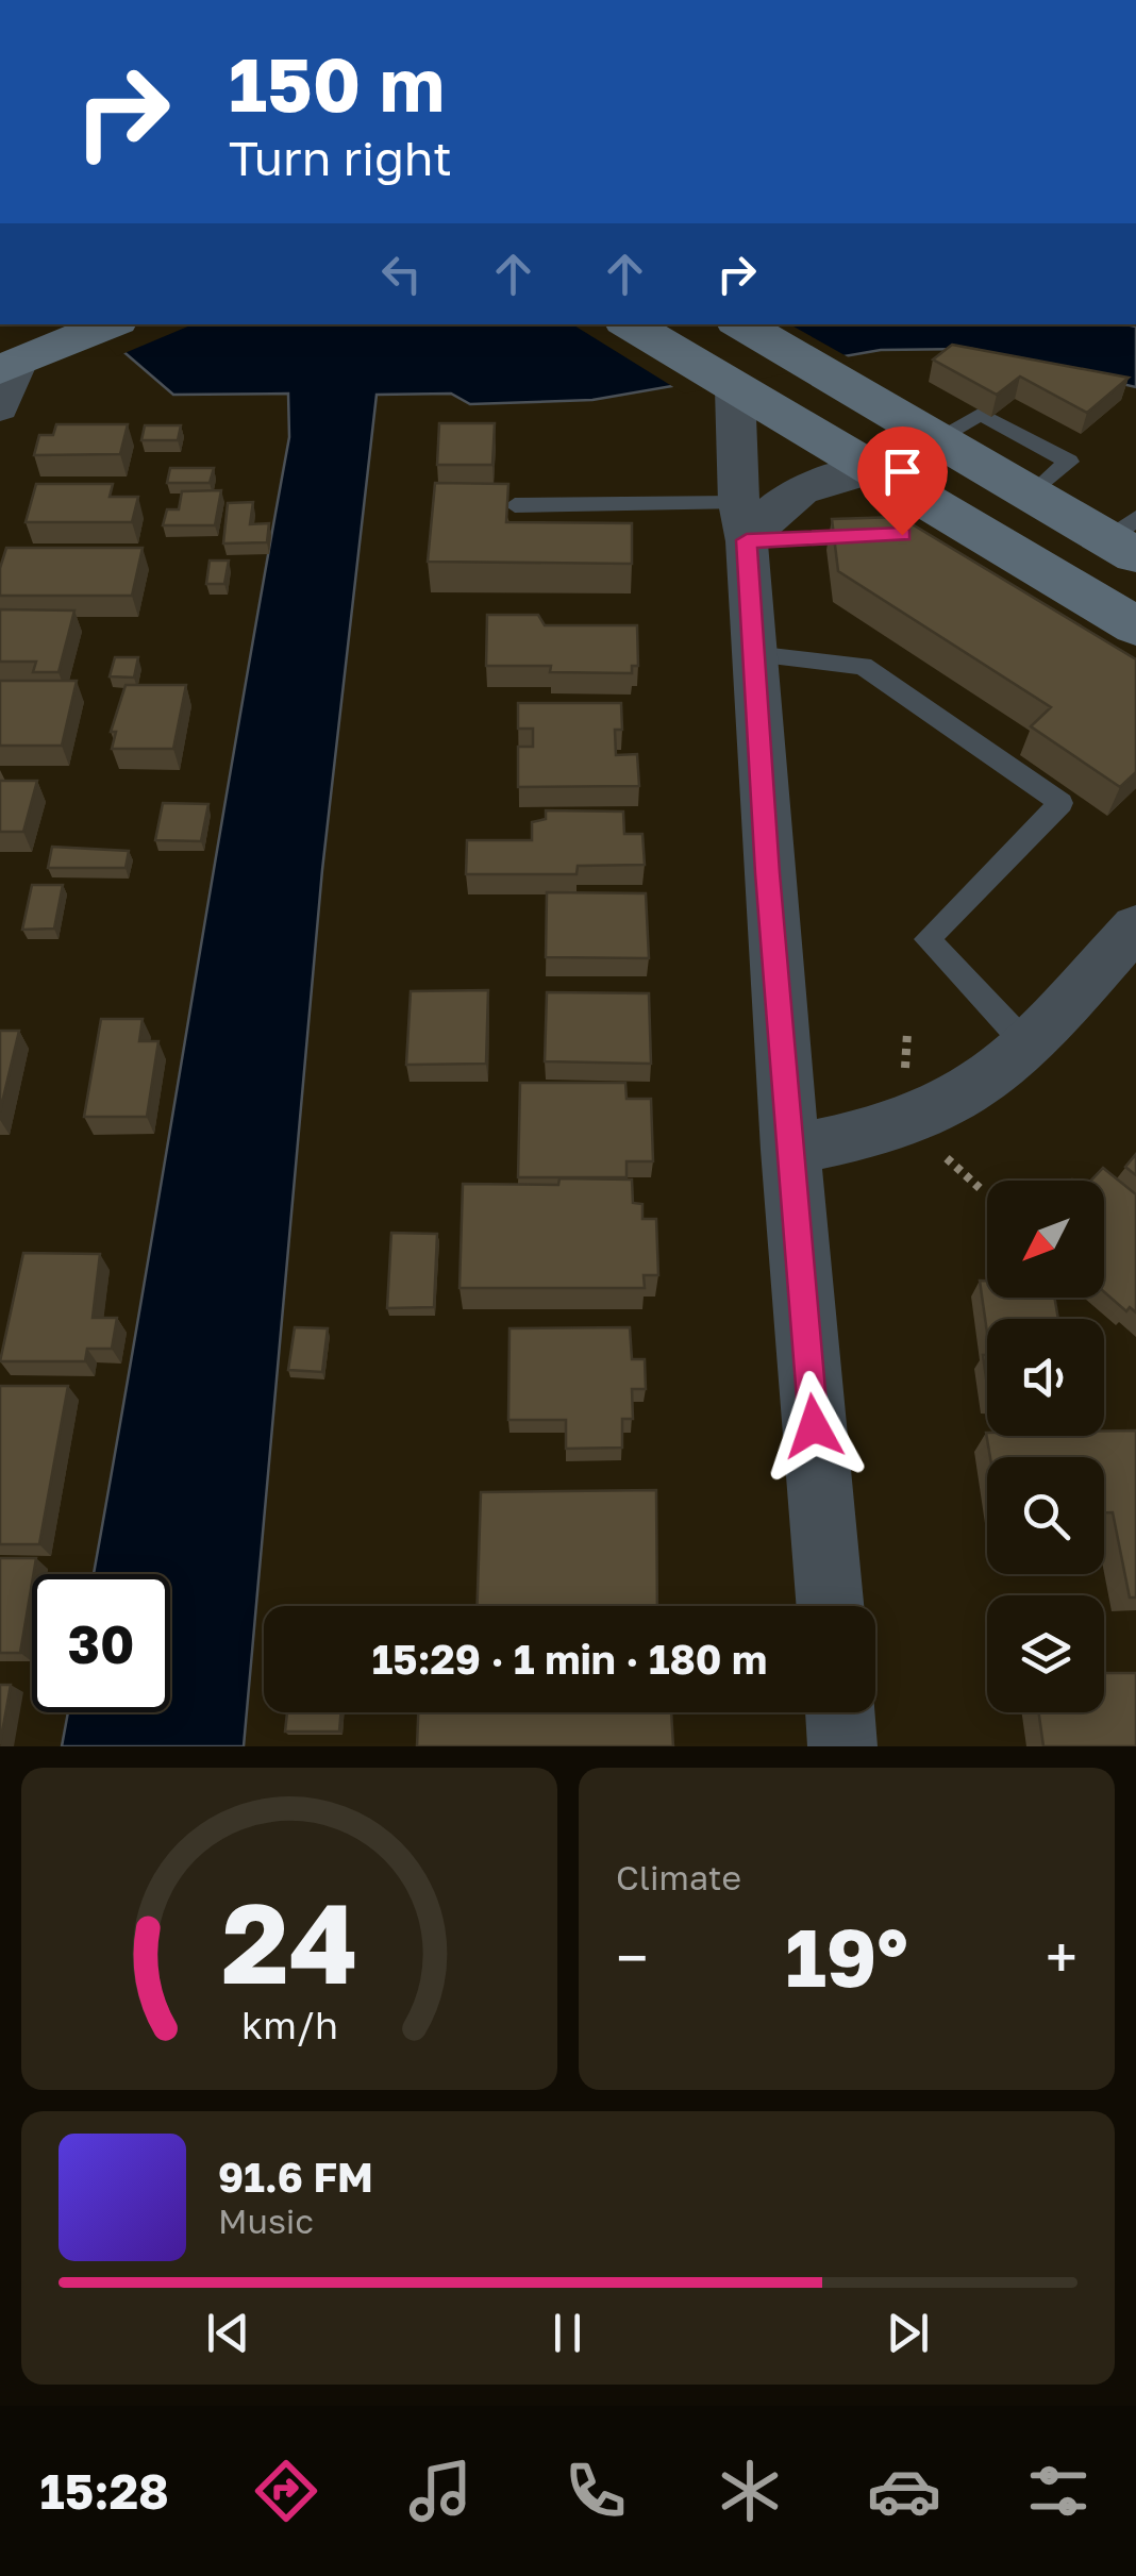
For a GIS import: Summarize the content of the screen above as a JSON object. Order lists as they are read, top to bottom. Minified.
{"north":"bottom left","page":{"turn":["150 m","Turn right"],"limit":"30","trip":"15:29 · 1 min · 180 m","tile":"Climate","heat":["−","19°","+"],"song":["91.6 FM","Music"],"tabs":"15:28","gauge":["24","km/h"]}}
